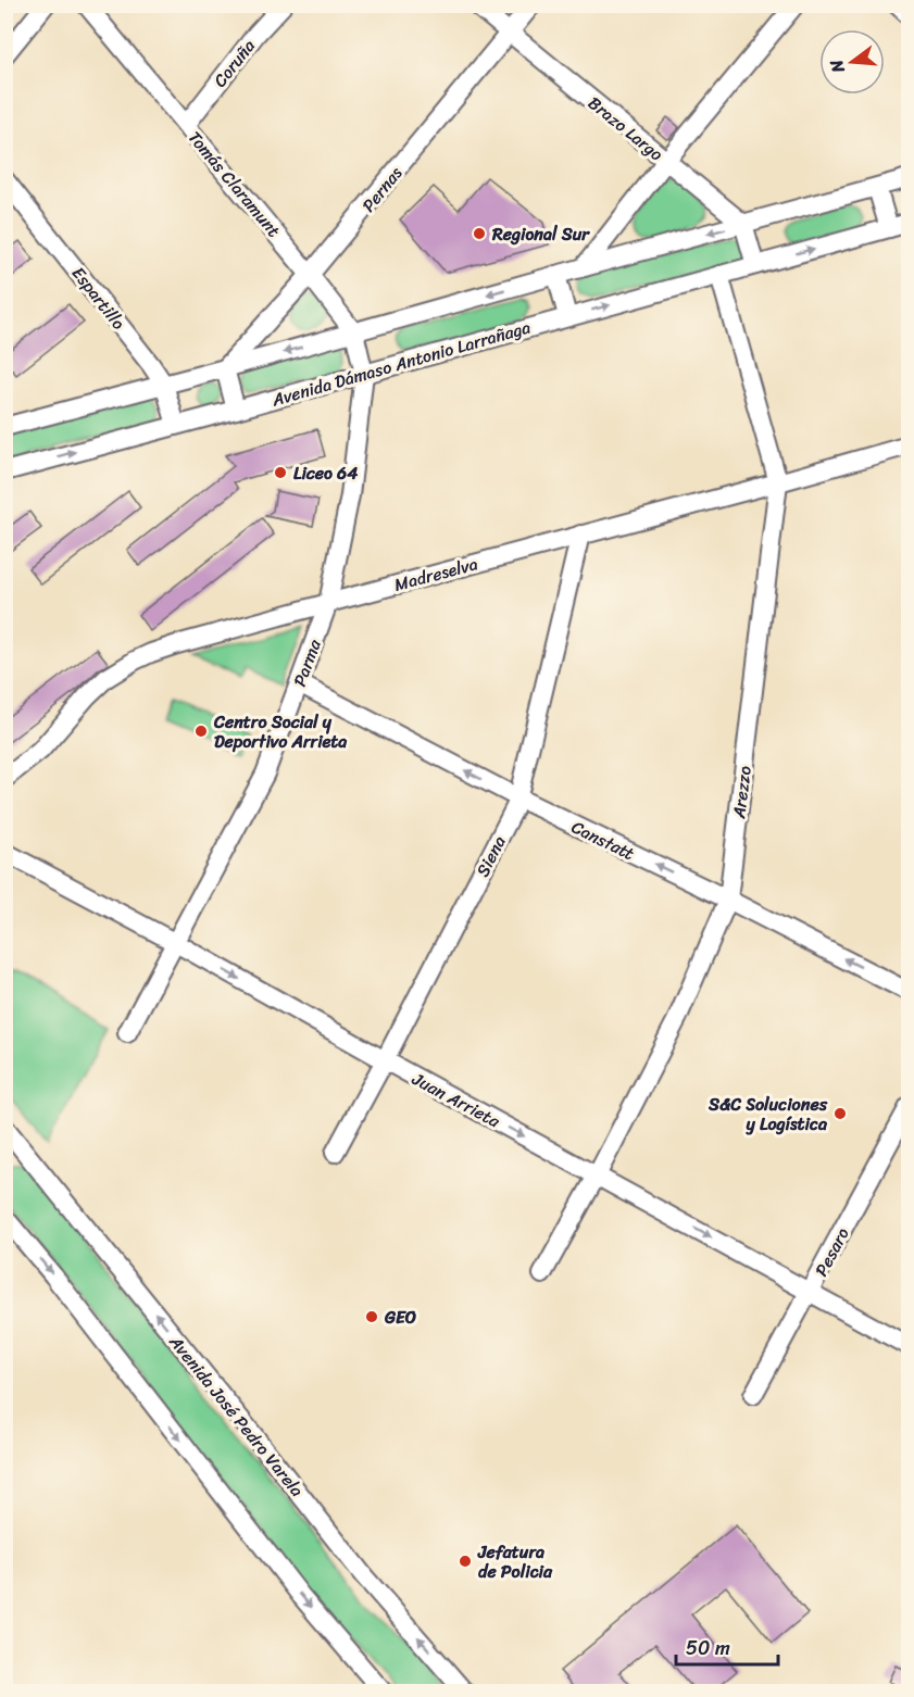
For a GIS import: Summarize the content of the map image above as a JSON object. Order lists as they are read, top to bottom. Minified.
{"streets":{"street":["Coruña","Brazo Largo","Tomás Claramunt","Pernas","Espartillo","Avenida Dámaso Antonio Larrañaga","Madreselva","Parma","Arezzo","Canstatt","Siena","Juan Arrieta","Pesaro","Avenida José Pedro Varela"]},"crossings":[["Coruña","Tomás Claramunt"],["Brazo Largo","Pernas"],["Tomás Claramunt","Pernas"],["Tomás Claramunt","Avenida Dámaso Antonio Larrañaga"],["Tomás Claramunt","Parma"],["Espartillo","Avenida Dámaso Antonio Larrañaga"],["Avenida Dámaso Antonio Larrañaga","Parma"],["Avenida Dámaso Antonio Larrañaga","Arezzo"],["Madreselva","Parma"],["Madreselva","Arezzo"],["Madreselva","Siena"],["Parma","Canstatt"],["Parma","Juan Arrieta"],["Arezzo","Canstatt"],["Arezzo","Juan Arrieta"],["Canstatt","Siena"],["Siena","Juan Arrieta"],["Juan Arrieta","Pesaro"]],"one_way":["Canstatt","Juan Arrieta"],"places":["Regional Sur","Liceo 64","Centro Social y Deportivo Arrieta","S&C Soluciones y Logística","GEO","Jefatura de Policia"],"scale_bar":"50 m","north":"left"}
